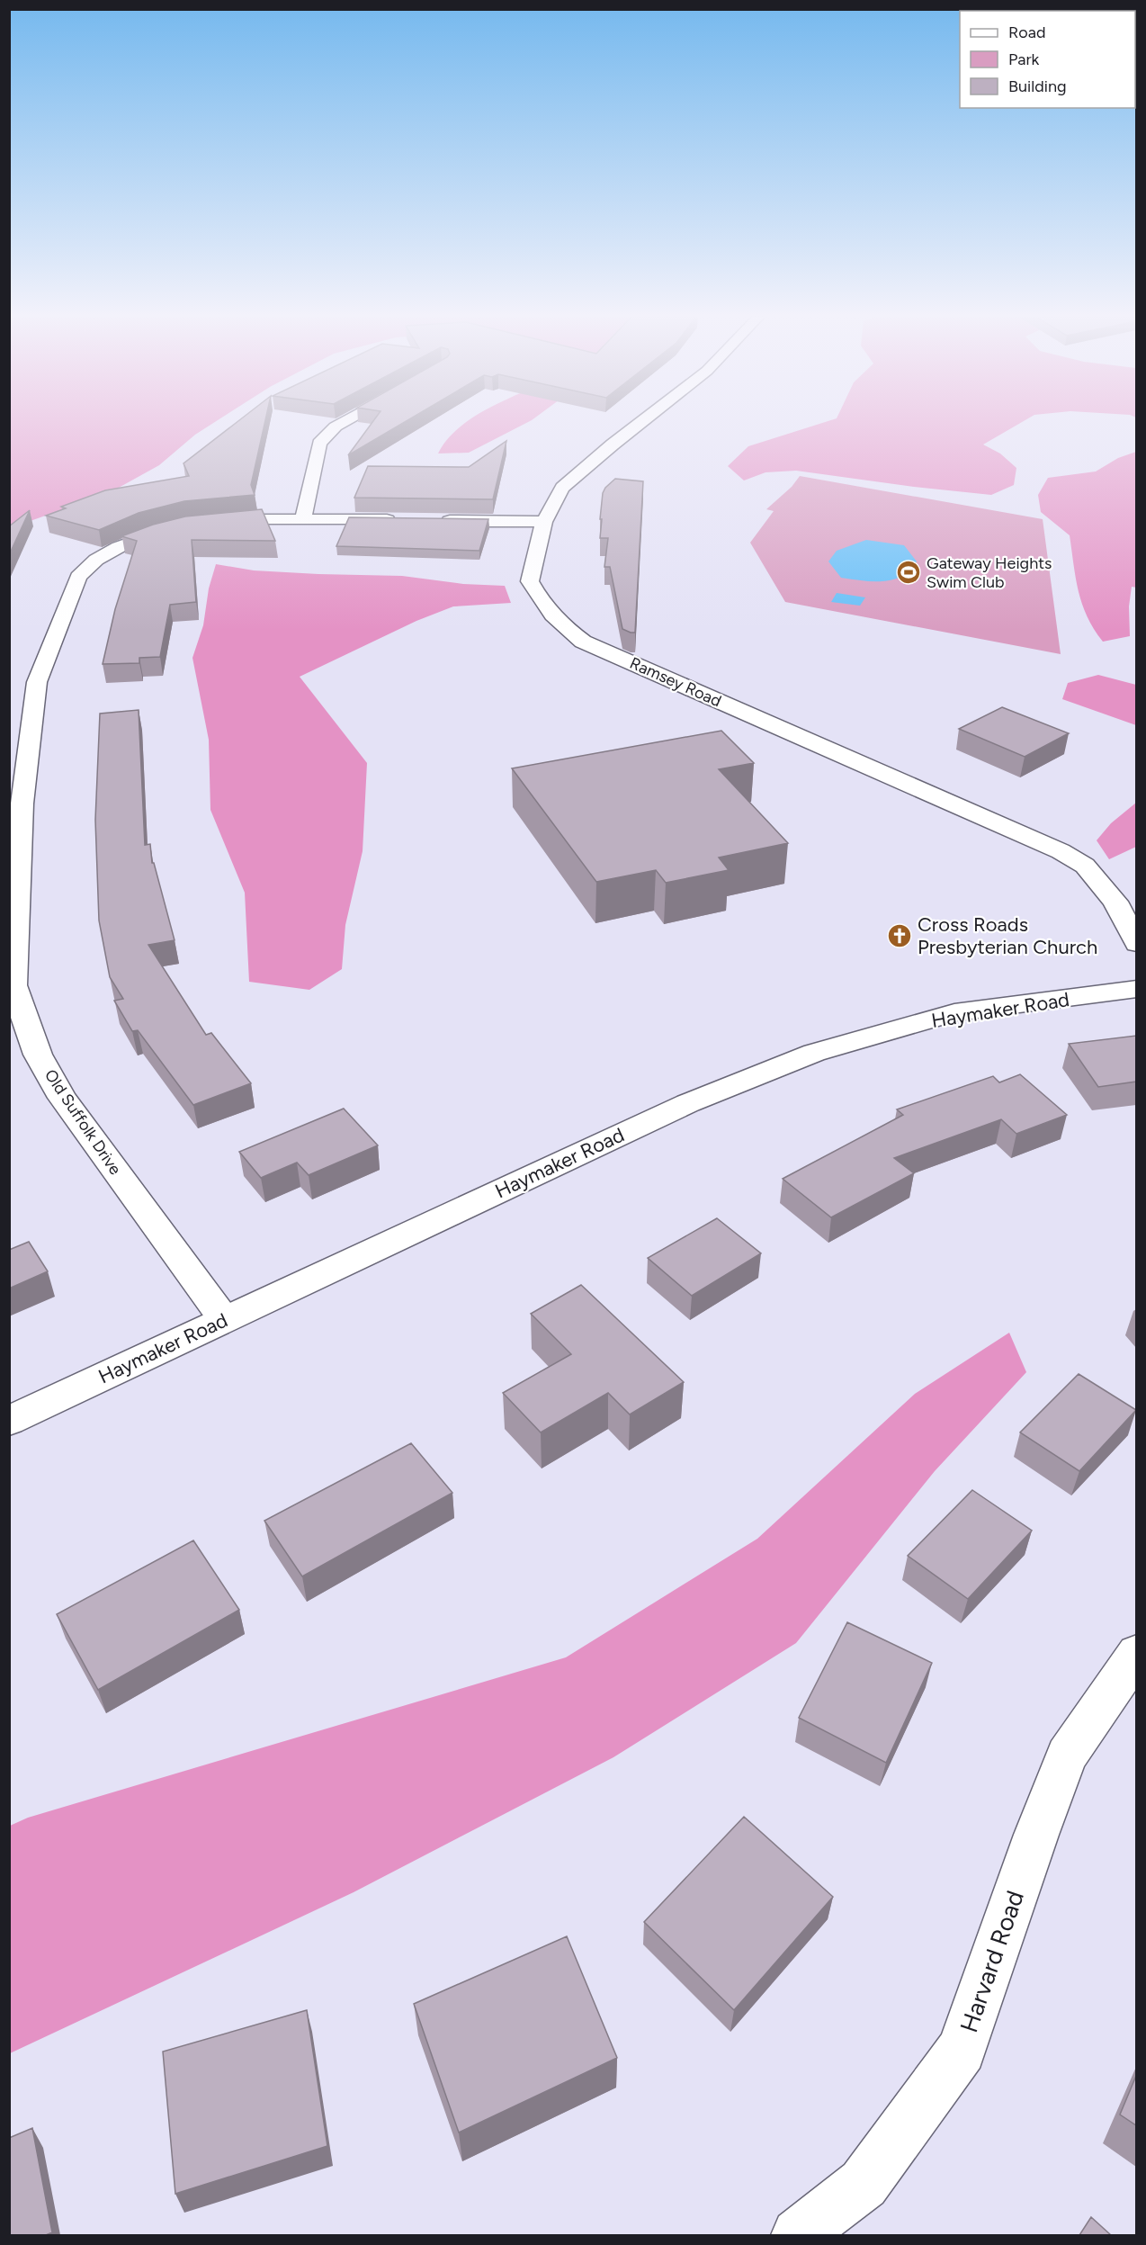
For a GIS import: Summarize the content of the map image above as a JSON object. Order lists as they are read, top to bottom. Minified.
{"streets":{"street":["Ramsey Road","Haymaker Road","Old Suffolk Drive","Harvard Road"]},"crossings":[["Haymaker Road","Old Suffolk Drive"]],"places":{"sports":["Gateway Heights Swim Club"],"church":["Cross Roads Presbyterian Church"]},"legend":["Road","Park","Building"]}
